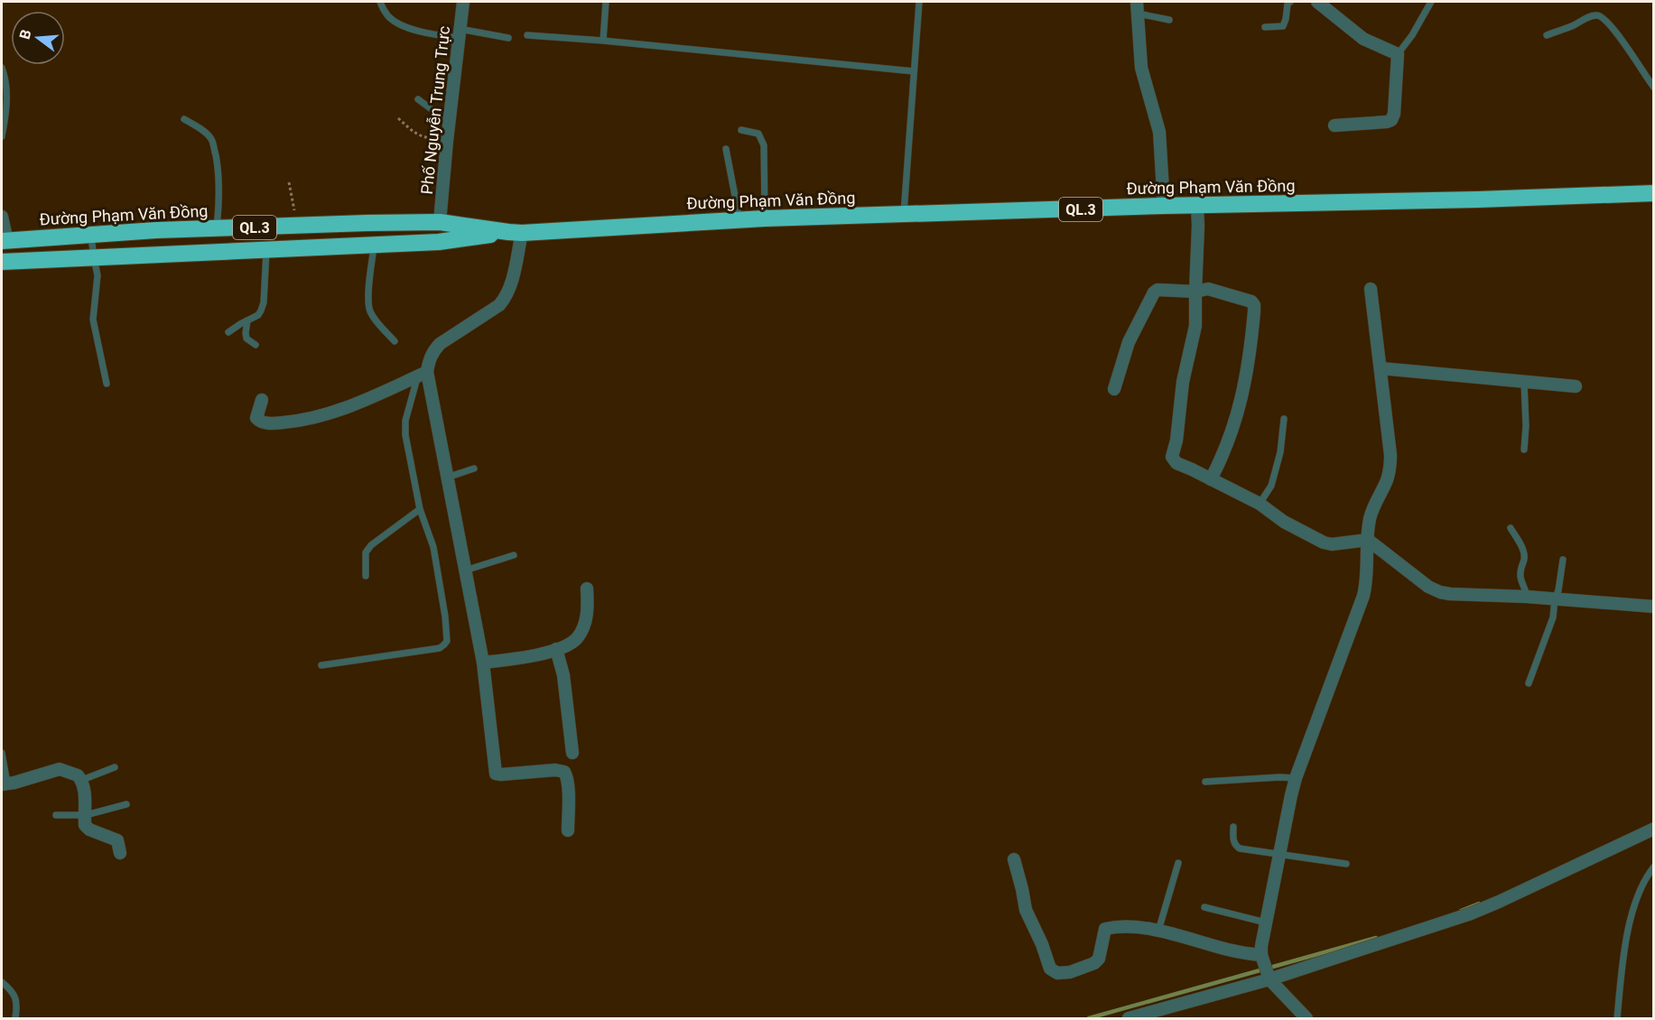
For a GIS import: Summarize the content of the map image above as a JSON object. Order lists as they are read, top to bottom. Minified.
{"streets":{"highway":["Đường Phạm Văn Đồng","QL.3"],"street":["Phố Nguyễn Trung Trực"]},"crossings":[["Phố Nguyễn Trung Trực","Đường Phạm Văn Đồng"]],"north":"left"}
